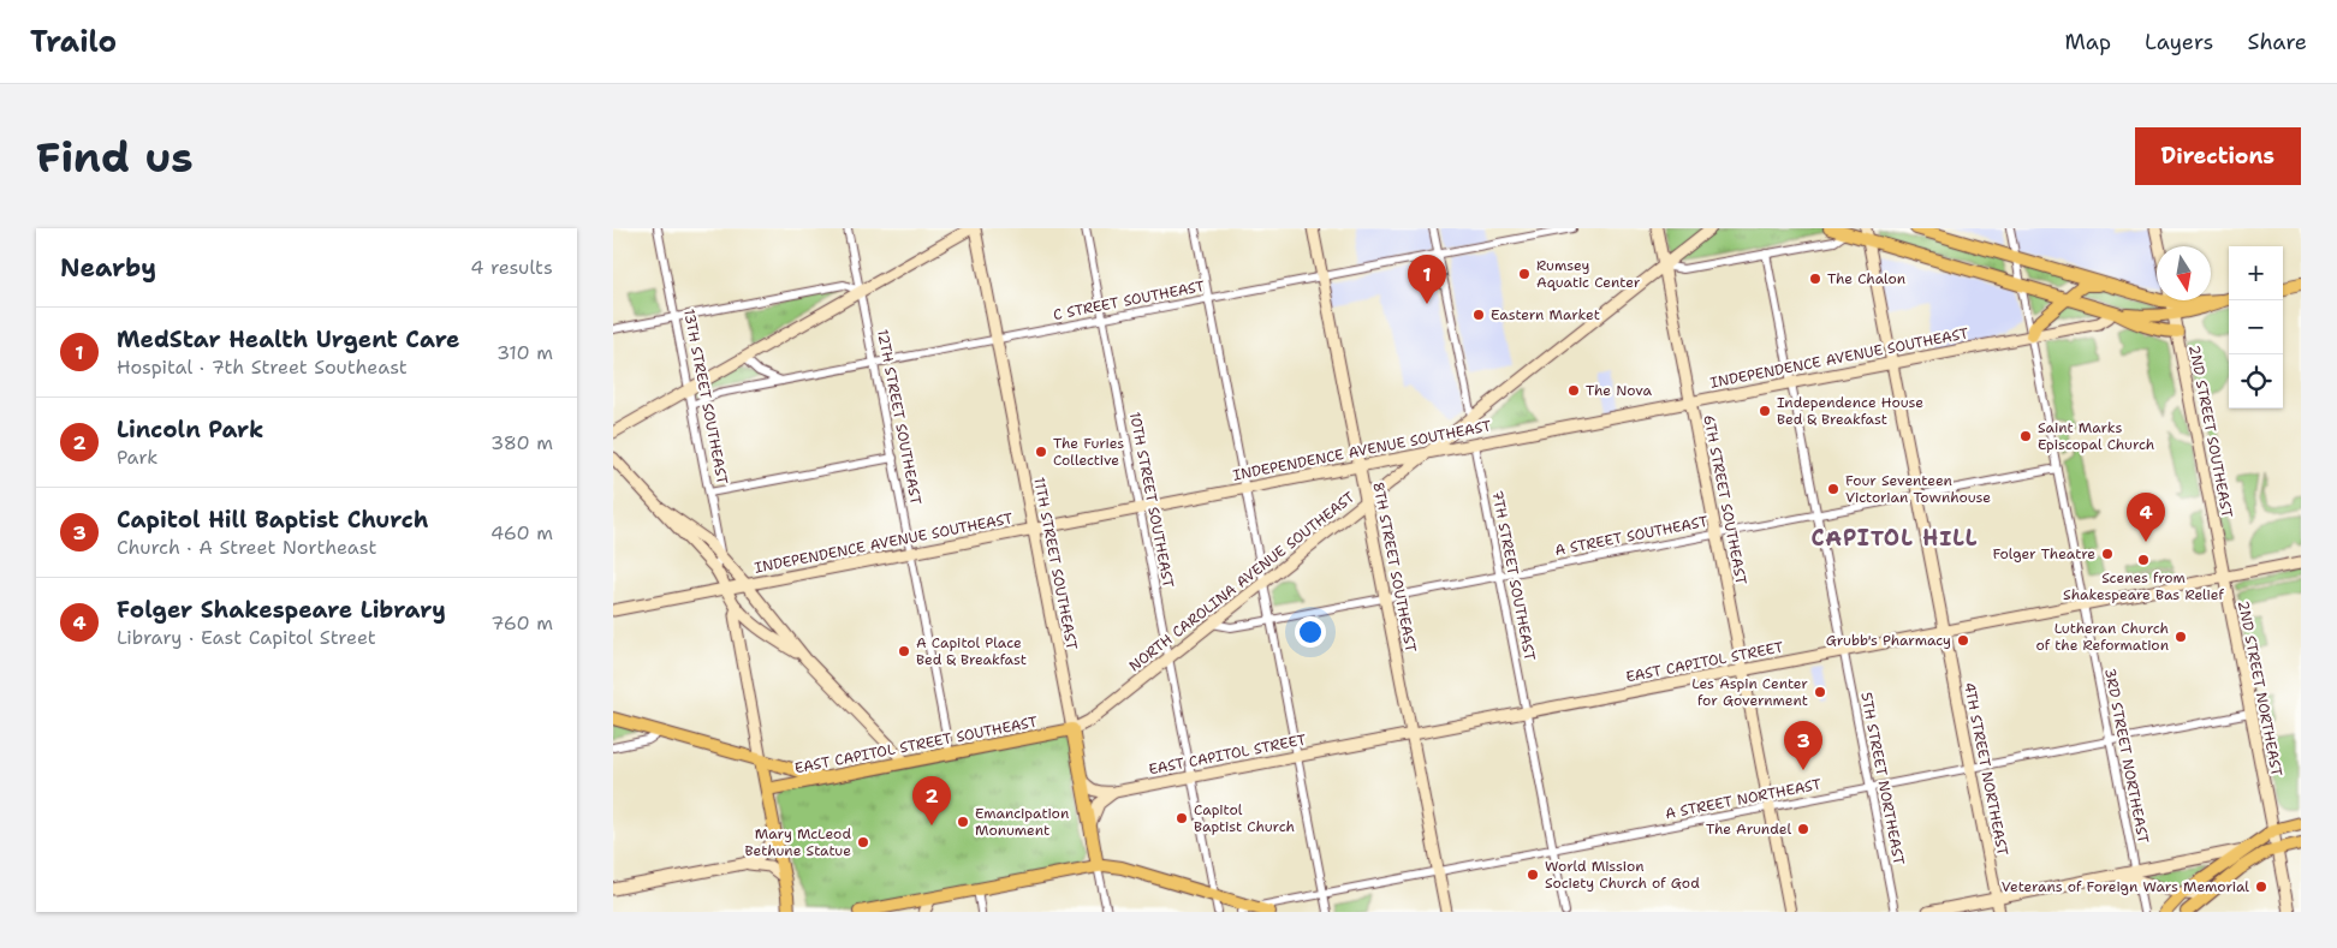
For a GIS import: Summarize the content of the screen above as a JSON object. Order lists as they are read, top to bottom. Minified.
{"streets":{"main road":["INDEPENDENCE AVENUE SOUTHEAST","2ND STREET SOUTHEAST","6TH STREET SOUTHEAST","11TH STREET SOUTHEAST","8TH STREET SOUTHEAST","NORTH CAROLINA AVENUE SOUTHEAST","EAST CAPITOL STREET","2ND STREET NORTHEAST","EAST CAPITOL STREET SOUTHEAST","4TH STREET NORTHEAST"],"street":["C STREET SOUTHEAST","13TH STREET SOUTHEAST","12TH STREET SOUTHEAST","10TH STREET SOUTHEAST","A STREET SOUTHEAST","7TH STREET SOUTHEAST","3RD STREET NORTHEAST","5TH STREET NORTHEAST","A STREET NORTHEAST"]},"crossings":[["C STREET SOUTHEAST","13TH STREET SOUTHEAST"],["C STREET SOUTHEAST","12TH STREET SOUTHEAST"],["C STREET SOUTHEAST","10TH STREET SOUTHEAST"],["C STREET SOUTHEAST","11TH STREET SOUTHEAST"],["C STREET SOUTHEAST","8TH STREET SOUTHEAST"],["INDEPENDENCE AVENUE SOUTHEAST","12TH STREET SOUTHEAST"],["INDEPENDENCE AVENUE SOUTHEAST","10TH STREET SOUTHEAST"],["INDEPENDENCE AVENUE SOUTHEAST","6TH STREET SOUTHEAST"],["INDEPENDENCE AVENUE SOUTHEAST","11TH STREET SOUTHEAST"],["INDEPENDENCE AVENUE SOUTHEAST","8TH STREET SOUTHEAST"],["INDEPENDENCE AVENUE SOUTHEAST","7TH STREET SOUTHEAST"],["INDEPENDENCE AVENUE SOUTHEAST","NORTH CAROLINA AVENUE SOUTHEAST"],["INDEPENDENCE AVENUE SOUTHEAST","3RD STREET NORTHEAST"],["INDEPENDENCE AVENUE SOUTHEAST","4TH STREET NORTHEAST"],["INDEPENDENCE AVENUE SOUTHEAST","5TH STREET NORTHEAST"],["12TH STREET SOUTHEAST","EAST CAPITOL STREET SOUTHEAST"],["2ND STREET SOUTHEAST","EAST CAPITOL STREET"],["2ND STREET SOUTHEAST","2ND STREET NORTHEAST"],["10TH STREET SOUTHEAST","NORTH CAROLINA AVENUE SOUTHEAST"],["10TH STREET SOUTHEAST","EAST CAPITOL STREET"],["6TH STREET SOUTHEAST","A STREET SOUTHEAST"],["6TH STREET SOUTHEAST","NORTH CAROLINA AVENUE SOUTHEAST"],["6TH STREET SOUTHEAST","EAST CAPITOL STREET"],["6TH STREET SOUTHEAST","A STREET NORTHEAST"],["A STREET SOUTHEAST","8TH STREET SOUTHEAST"],["A STREET SOUTHEAST","7TH STREET SOUTHEAST"],["A STREET SOUTHEAST","NORTH CAROLINA AVENUE SOUTHEAST"],["A STREET SOUTHEAST","3RD STREET NORTHEAST"],["A STREET SOUTHEAST","4TH STREET NORTHEAST"],["A STREET SOUTHEAST","5TH STREET NORTHEAST"],["11TH STREET SOUTHEAST","NORTH CAROLINA AVENUE SOUTHEAST"],["11TH STREET SOUTHEAST","EAST CAPITOL STREET SOUTHEAST"],["8TH STREET SOUTHEAST","NORTH CAROLINA AVENUE SOUTHEAST"],["8TH STREET SOUTHEAST","EAST CAPITOL STREET"],["8TH STREET SOUTHEAST","A STREET NORTHEAST"],["7TH STREET SOUTHEAST","EAST CAPITOL STREET"],["7TH STREET SOUTHEAST","A STREET NORTHEAST"],["NORTH CAROLINA AVENUE SOUTHEAST","EAST CAPITOL STREET SOUTHEAST"],["EAST CAPITOL STREET","2ND STREET NORTHEAST"],["EAST CAPITOL STREET","3RD STREET NORTHEAST"],["EAST CAPITOL STREET","4TH STREET NORTHEAST"],["EAST CAPITOL STREET","5TH STREET NORTHEAST"],["2ND STREET NORTHEAST","A STREET NORTHEAST"],["3RD STREET NORTHEAST","A STREET NORTHEAST"],["4TH STREET NORTHEAST","A STREET NORTHEAST"],["5TH STREET NORTHEAST","A STREET NORTHEAST"]],"districts":["CAPITOL HILL"],"places":["Rumsey Aquatic Center","The Chalon","Eastern Market","The Nova","Independence House Bed & Breakfast","Saint Marks Episcopal Church","The Furies Collective","Four Seventeen Victorian Townhouse","Folger Theatre","Scenes from Shakespeare Bas Relief","Lutheran Church of the Reformation","Grubb's Pharmacy","A Capitol Place Bed & Breakfast","Les Aspin Center for Government","Capitol Baptist Church","Emancipation Monument","The Arundel","Mary McLeod Bethune Statue","World Mission Society Church of God","Veterans of Foreign Wars Memorial"],"north":"bottom","page":{"header":"Trailo","nav":["Map","Layers","Share"],"buttons":"Directions","title":"Find us","heading":["Nearby","4 results"],"map_buttons":["+","−"],"pins":["1","4","3","2"],"list":[{"mark":"1","name":"MedStar Health Urgent Care","note":"Hospital · 7th Street Southeast","value":"310 m"},{"mark":"2","name":"Lincoln Park","note":"Park","value":"380 m"},{"mark":"3","name":"Capitol Hill Baptist Church","note":"Church · A Street Northeast","value":"460 m"},{"mark":"4","name":"Folger Shakespeare Library","note":"Library · East Capitol Street","value":"760 m"}]}}
